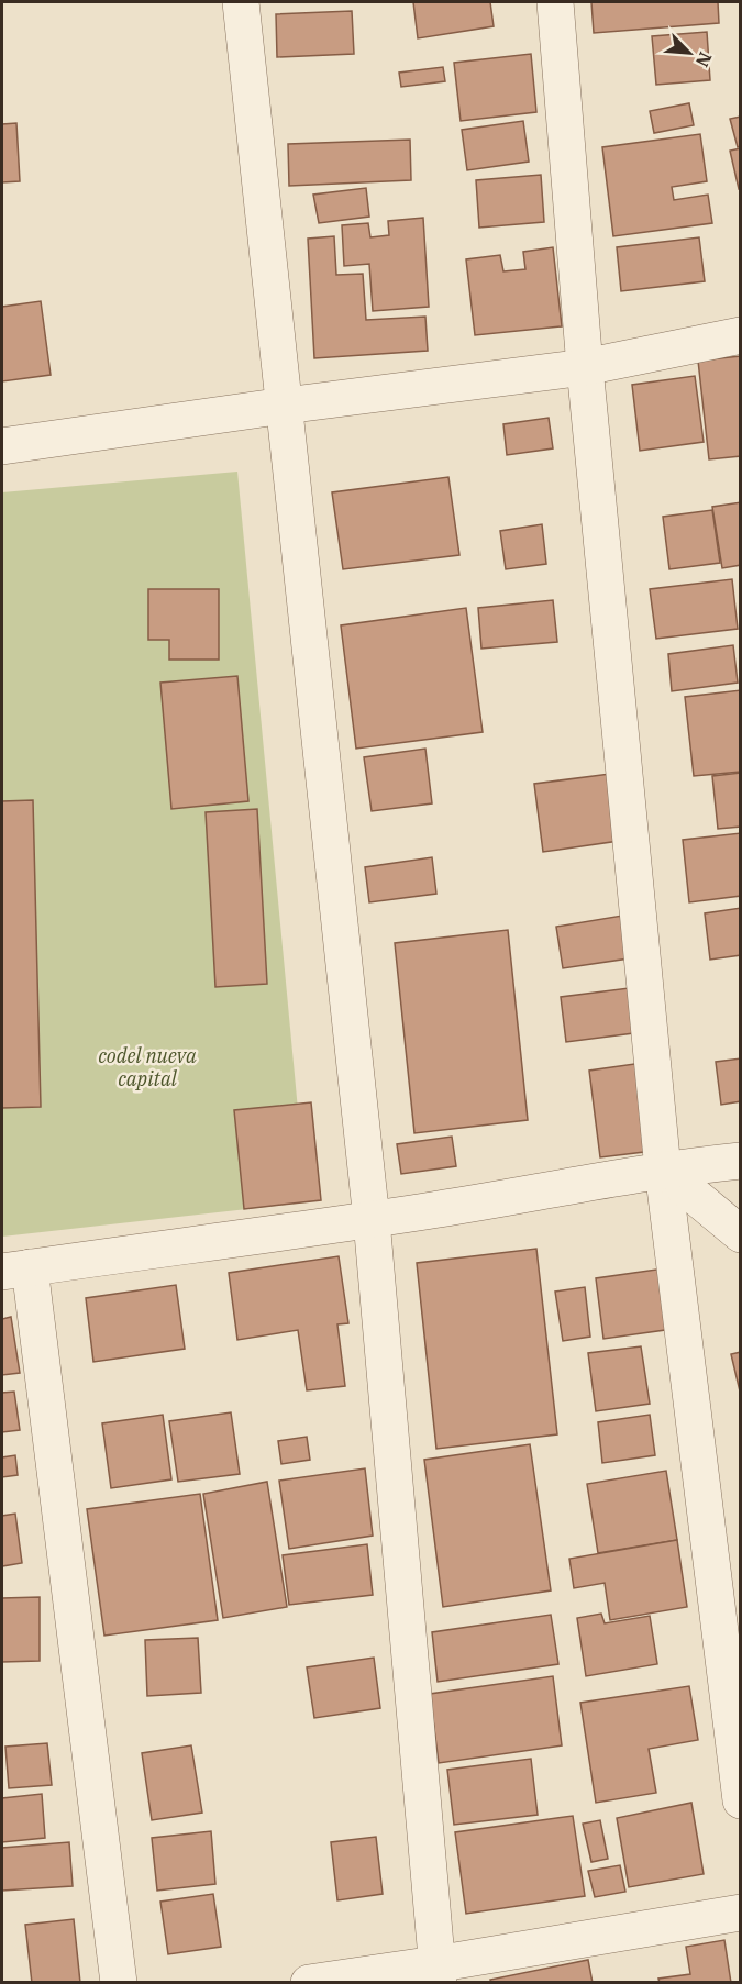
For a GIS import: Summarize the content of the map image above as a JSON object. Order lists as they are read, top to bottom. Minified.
{"parks":["codel nueva capital"],"north":"bottom right"}
